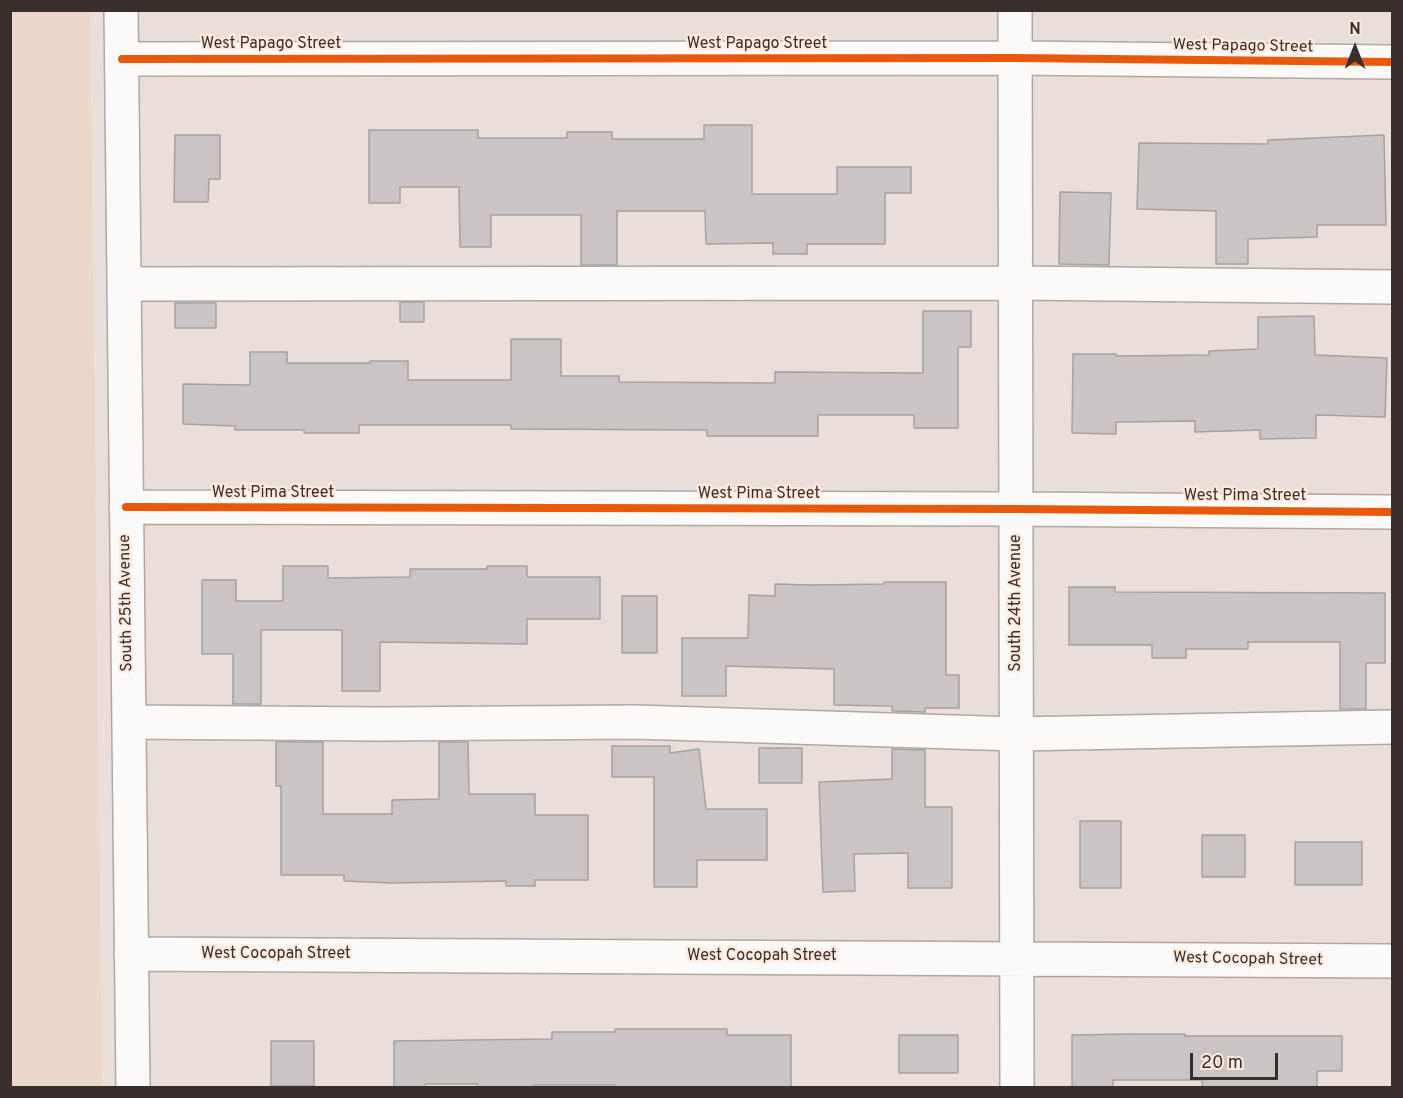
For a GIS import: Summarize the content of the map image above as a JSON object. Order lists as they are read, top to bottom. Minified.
{"streets":{"street":["West Papago Street","West Pima Street","South 25th Avenue","South 24th Avenue","West Cocopah Street"]},"crossings":[["West Papago Street","South 25th Avenue"],["West Papago Street","South 24th Avenue"],["West Pima Street","South 25th Avenue"],["West Pima Street","South 24th Avenue"],["South 25th Avenue","West Cocopah Street"],["South 24th Avenue","West Cocopah Street"]],"scale_bar":"20 m","north":"top"}
